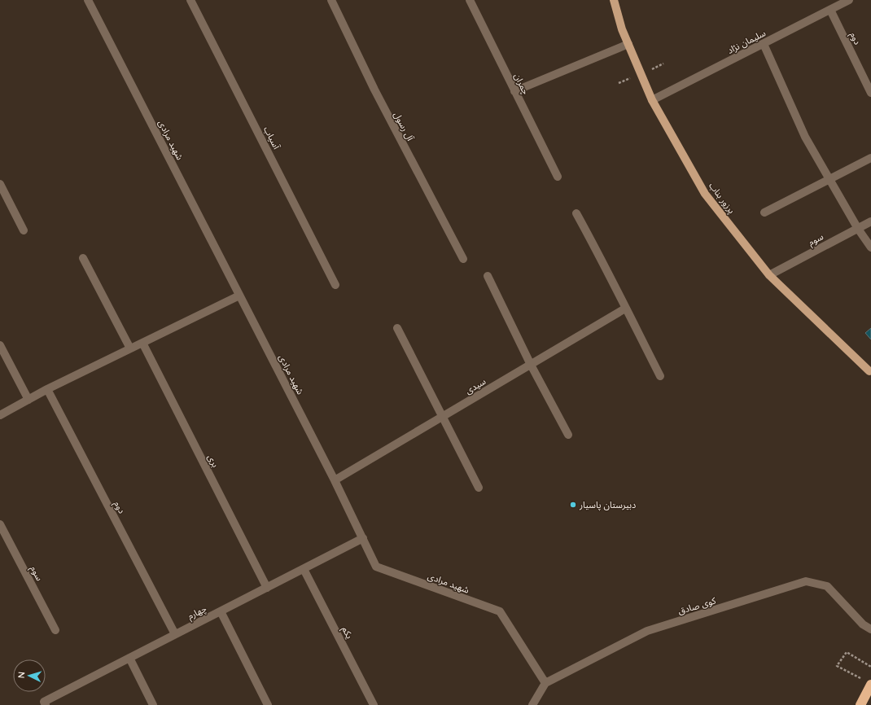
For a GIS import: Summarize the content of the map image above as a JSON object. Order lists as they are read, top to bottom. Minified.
{"streets":{"main road":["پرزور بناب"],"street":["دوم","سلیمان نژاد","چمران","آل رسول","آسیاب","شهید مرادی","سوم","سیدی","بری","کوی صادق","چهارم","یکم"]},"crossings":[["دوم","سلیمان نژاد"],["دوم","چهارم"],["سلیمان نژاد","پرزور بناب"],["شهید مرادی","سیدی"],["شهید مرادی","کوی صادق"],["شهید مرادی","چهارم"],["پرزور بناب","سوم"],["بری","چهارم"],["چهارم","یکم"]],"places":["دبیرستان پاسیار"],"north":"left"}
